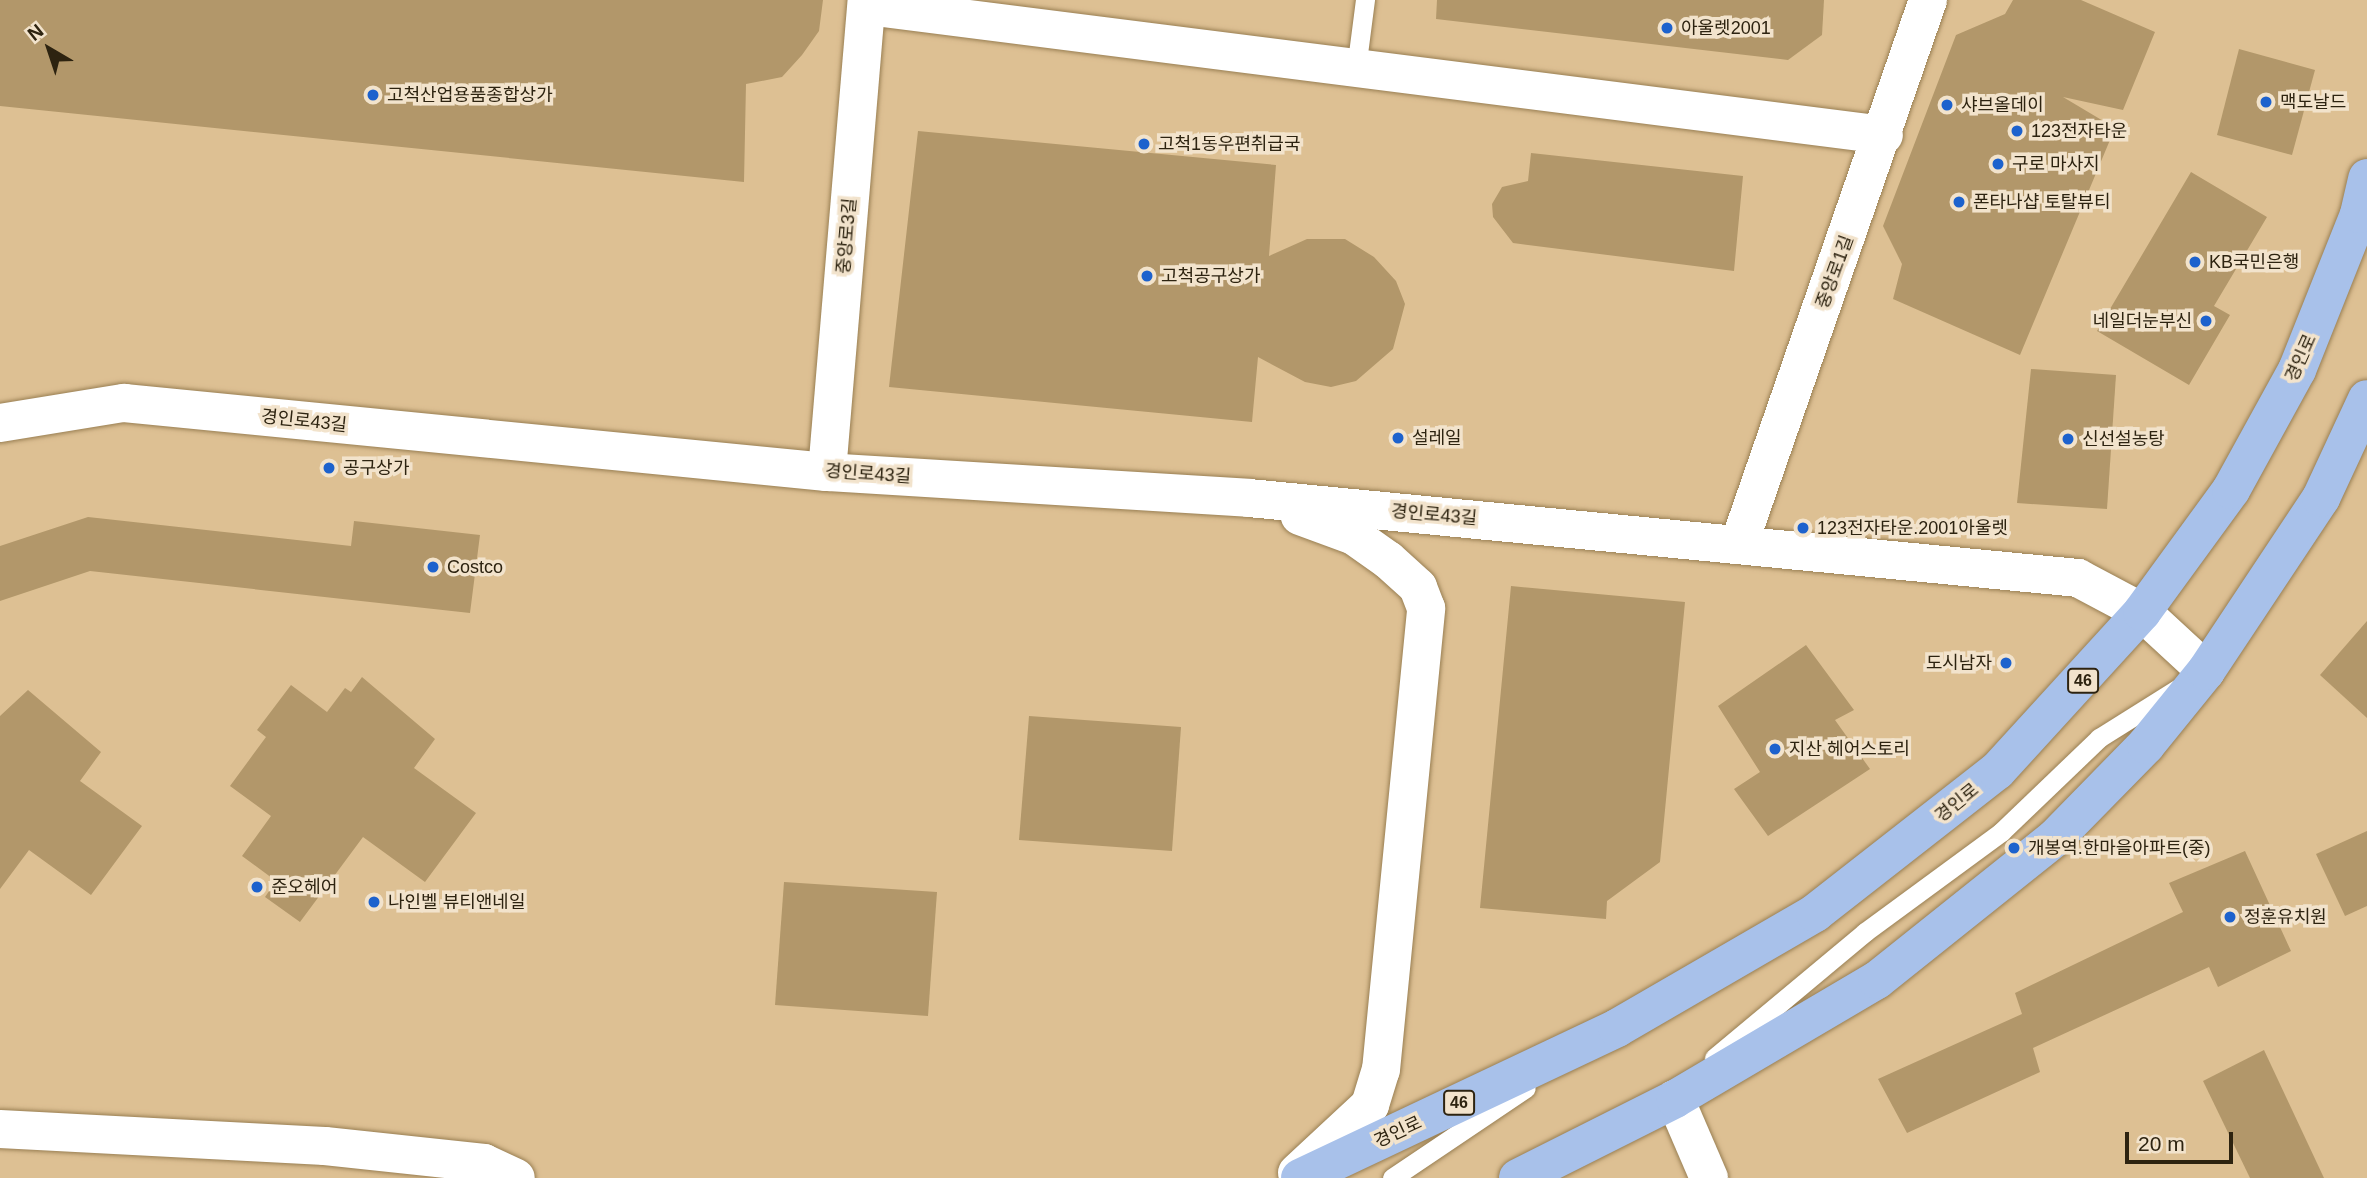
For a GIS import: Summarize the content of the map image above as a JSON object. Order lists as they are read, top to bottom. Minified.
{"streets":{"main road":["경인로","46"],"street":["중앙로3길","중앙로1길","경인로43길"]},"crossings":[["중앙로3길","경인로43길"],["중앙로1길","경인로43길"],["경인로","경인로43길"]],"places":["아울렛2001","고척산업용품종합상가","맥도날드","샤브올데이","123전자타운","고척1동우편취급국","구로 마사지","폰타나샵 토탈뷰티","KB국민은행","고척공구상가","네일더눈부신","설레일","신선설농탕","공구상가","123전자타운.2001아울렛","Costco","도시남자","지산 헤어스토리","개봉역.한마을아파트(중)","준오헤어","나인벨 뷰티앤네일","정훈유치원"],"scale_bar":"20 m","north":"top left"}
